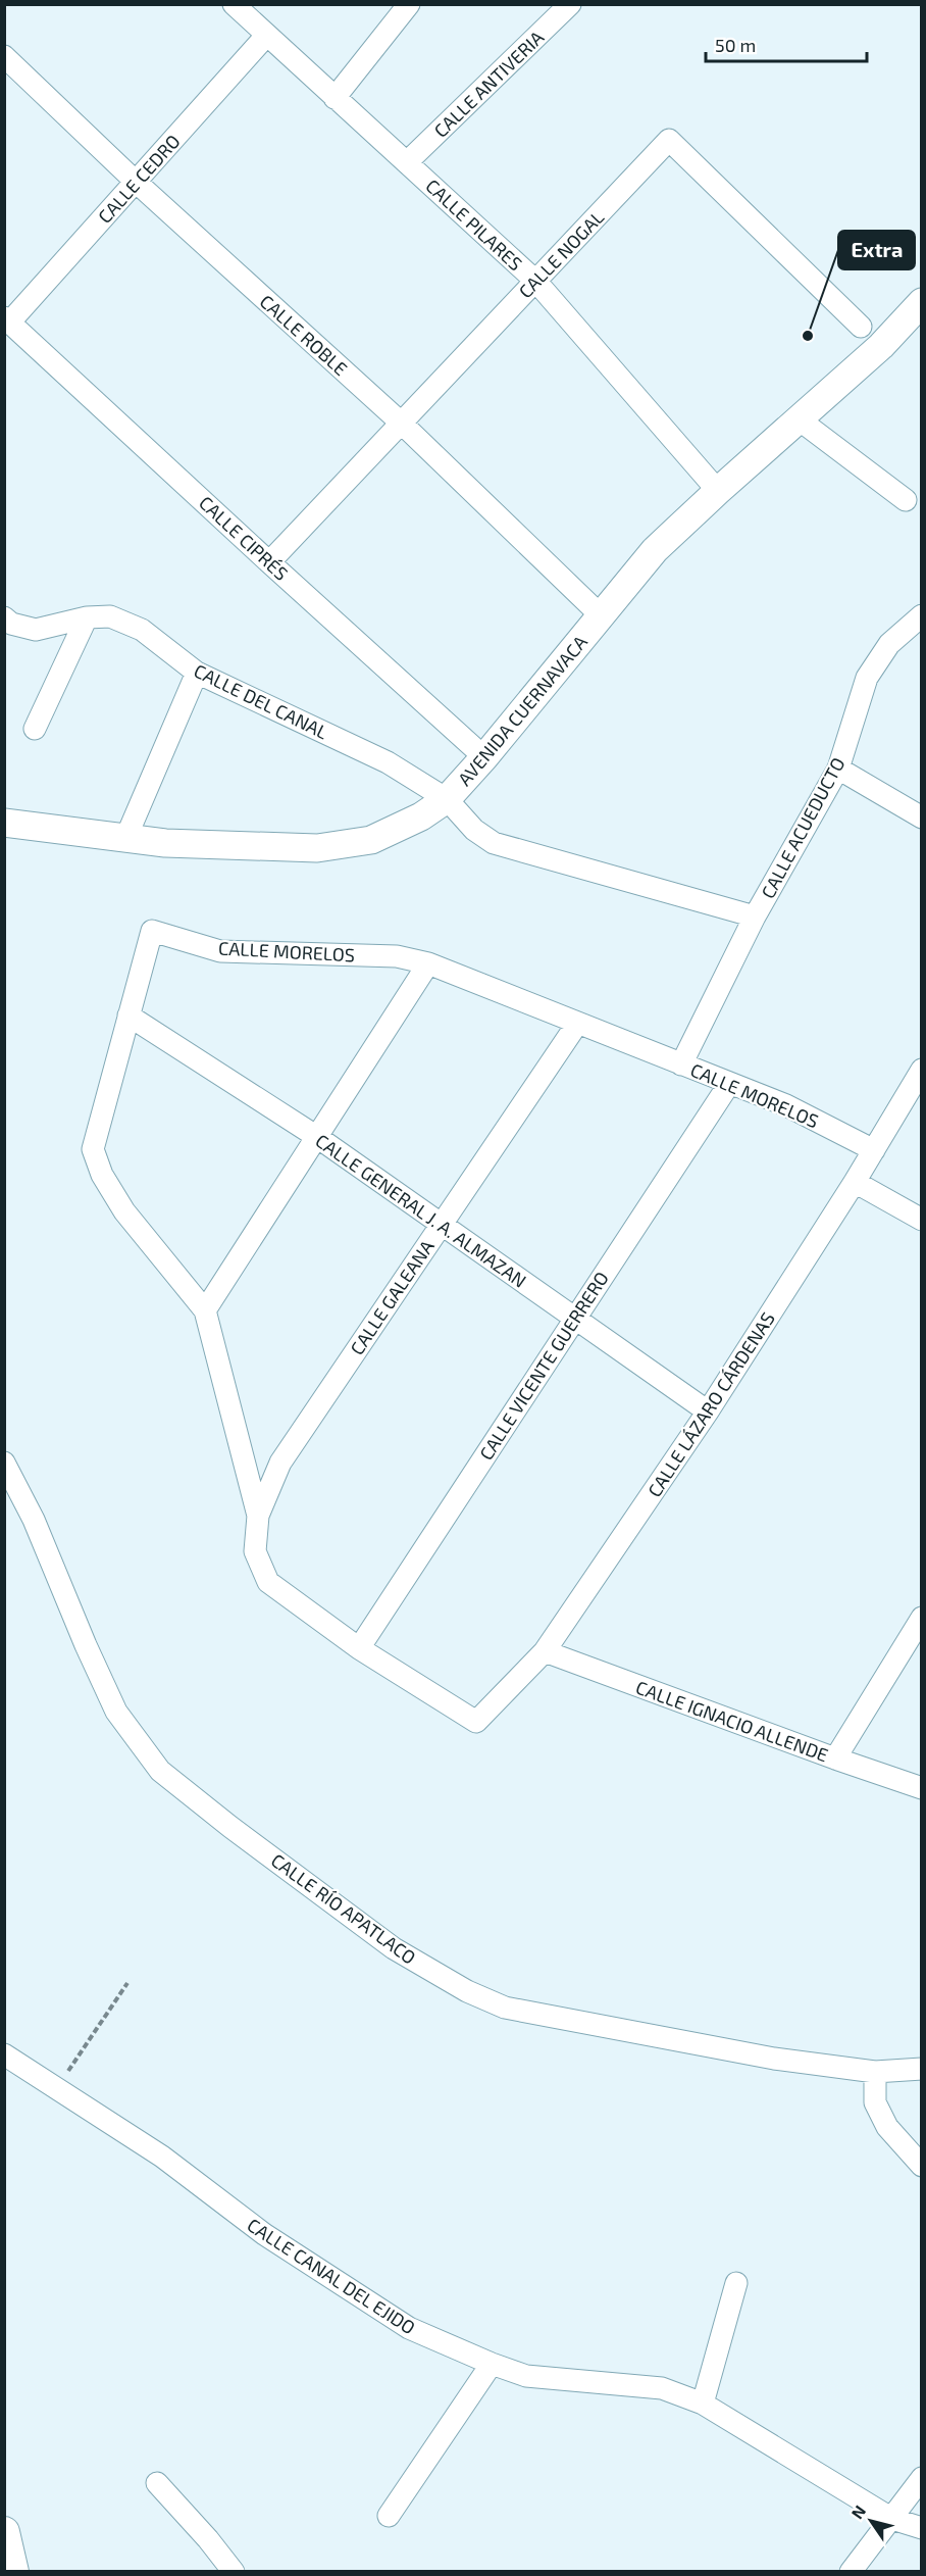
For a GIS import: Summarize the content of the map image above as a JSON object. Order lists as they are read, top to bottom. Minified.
{"streets":{"main road":["AVENIDA CUERNAVACA"],"street":["CALLE ANTIVERIA","CALLE CEDRO","CALLE PILARES","CALLE NOGAL","CALLE ROBLE","CALLE CIPRÉS","CALLE DEL CANAL","CALLE ACUEDUCTO","CALLE MORELOS","CALLE GENERAL J. A. ALMAZAN","CALLE GALEANA","CALLE VICENTE GUERRERO","CALLE LÁZARO CÁRDENAS","CALLE IGNACIO ALLENDE","CALLE RÍO APATLACO","CALLE CANAL DEL EJIDO"]},"crossings":[["CALLE ANTIVERIA","CALLE PILARES"],["CALLE CEDRO","CALLE PILARES"],["CALLE CEDRO","CALLE ROBLE"],["CALLE CEDRO","CALLE CIPRÉS"],["CALLE PILARES","CALLE NOGAL"],["CALLE PILARES","AVENIDA CUERNAVACA"],["CALLE NOGAL","CALLE ROBLE"],["CALLE NOGAL","CALLE CIPRÉS"],["CALLE ROBLE","AVENIDA CUERNAVACA"],["CALLE CIPRÉS","AVENIDA CUERNAVACA"],["CALLE DEL CANAL","AVENIDA CUERNAVACA"],["CALLE DEL CANAL","CALLE ACUEDUCTO"],["AVENIDA CUERNAVACA","CALLE ACUEDUCTO"],["CALLE ACUEDUCTO","CALLE MORELOS"],["CALLE MORELOS","CALLE GENERAL J. A. ALMAZAN"],["CALLE MORELOS","CALLE GALEANA"],["CALLE MORELOS","CALLE VICENTE GUERRERO"],["CALLE MORELOS","CALLE LÁZARO CÁRDENAS"],["CALLE GENERAL J. A. ALMAZAN","CALLE GALEANA"],["CALLE GENERAL J. A. ALMAZAN","CALLE VICENTE GUERRERO"],["CALLE GENERAL J. A. ALMAZAN","CALLE LÁZARO CÁRDENAS"],["CALLE VICENTE GUERRERO","CALLE LÁZARO CÁRDENAS"],["CALLE LÁZARO CÁRDENAS","CALLE IGNACIO ALLENDE"]],"places":["Extra"],"scale_bar":"50 m","north":"top left"}
